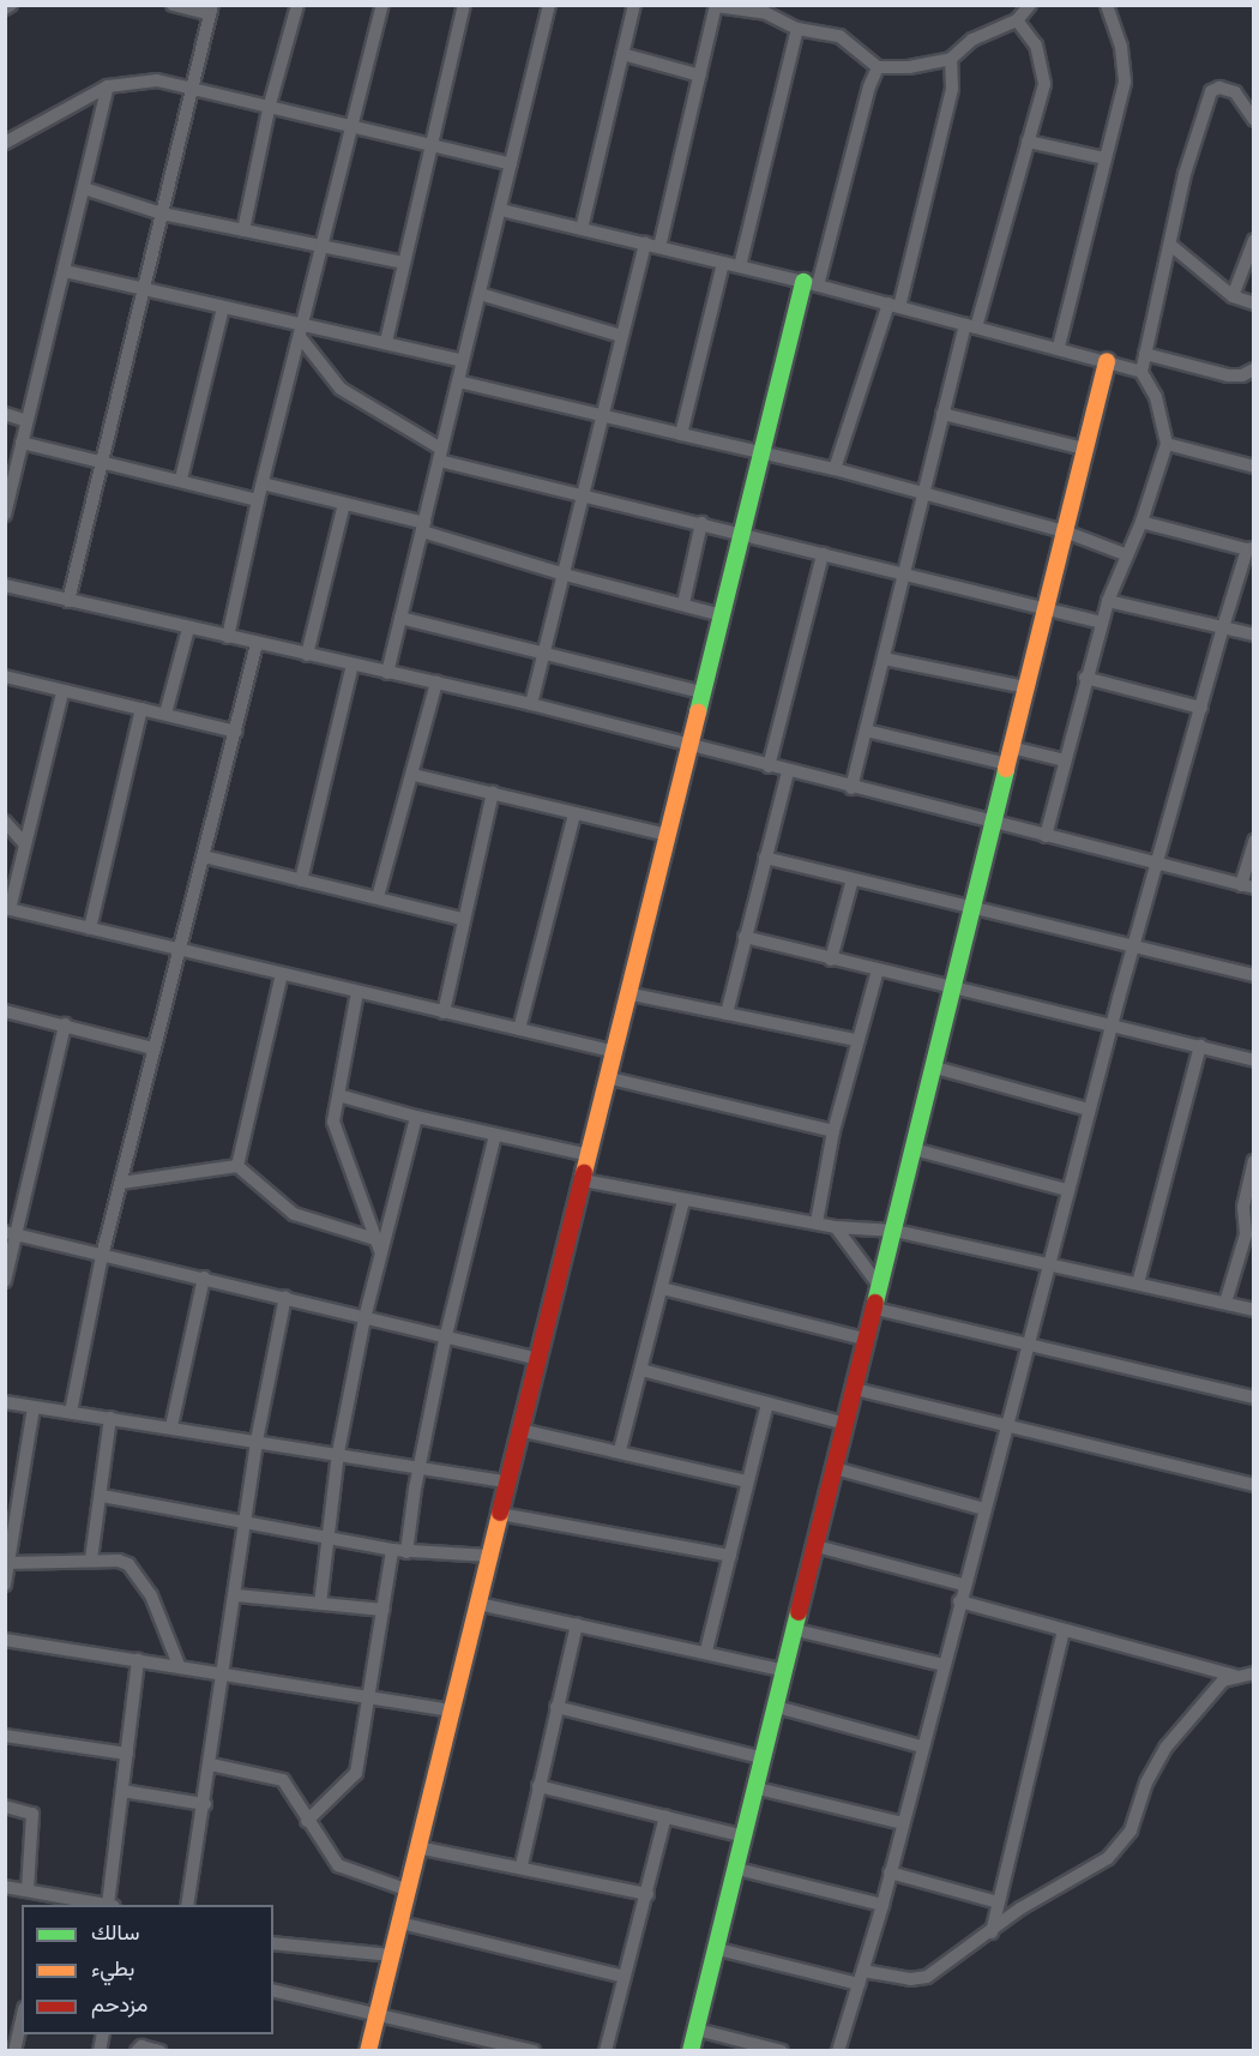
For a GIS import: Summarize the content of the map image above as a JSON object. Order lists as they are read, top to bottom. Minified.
{"legend":["سالك","بطيء","مزدحم"]}
